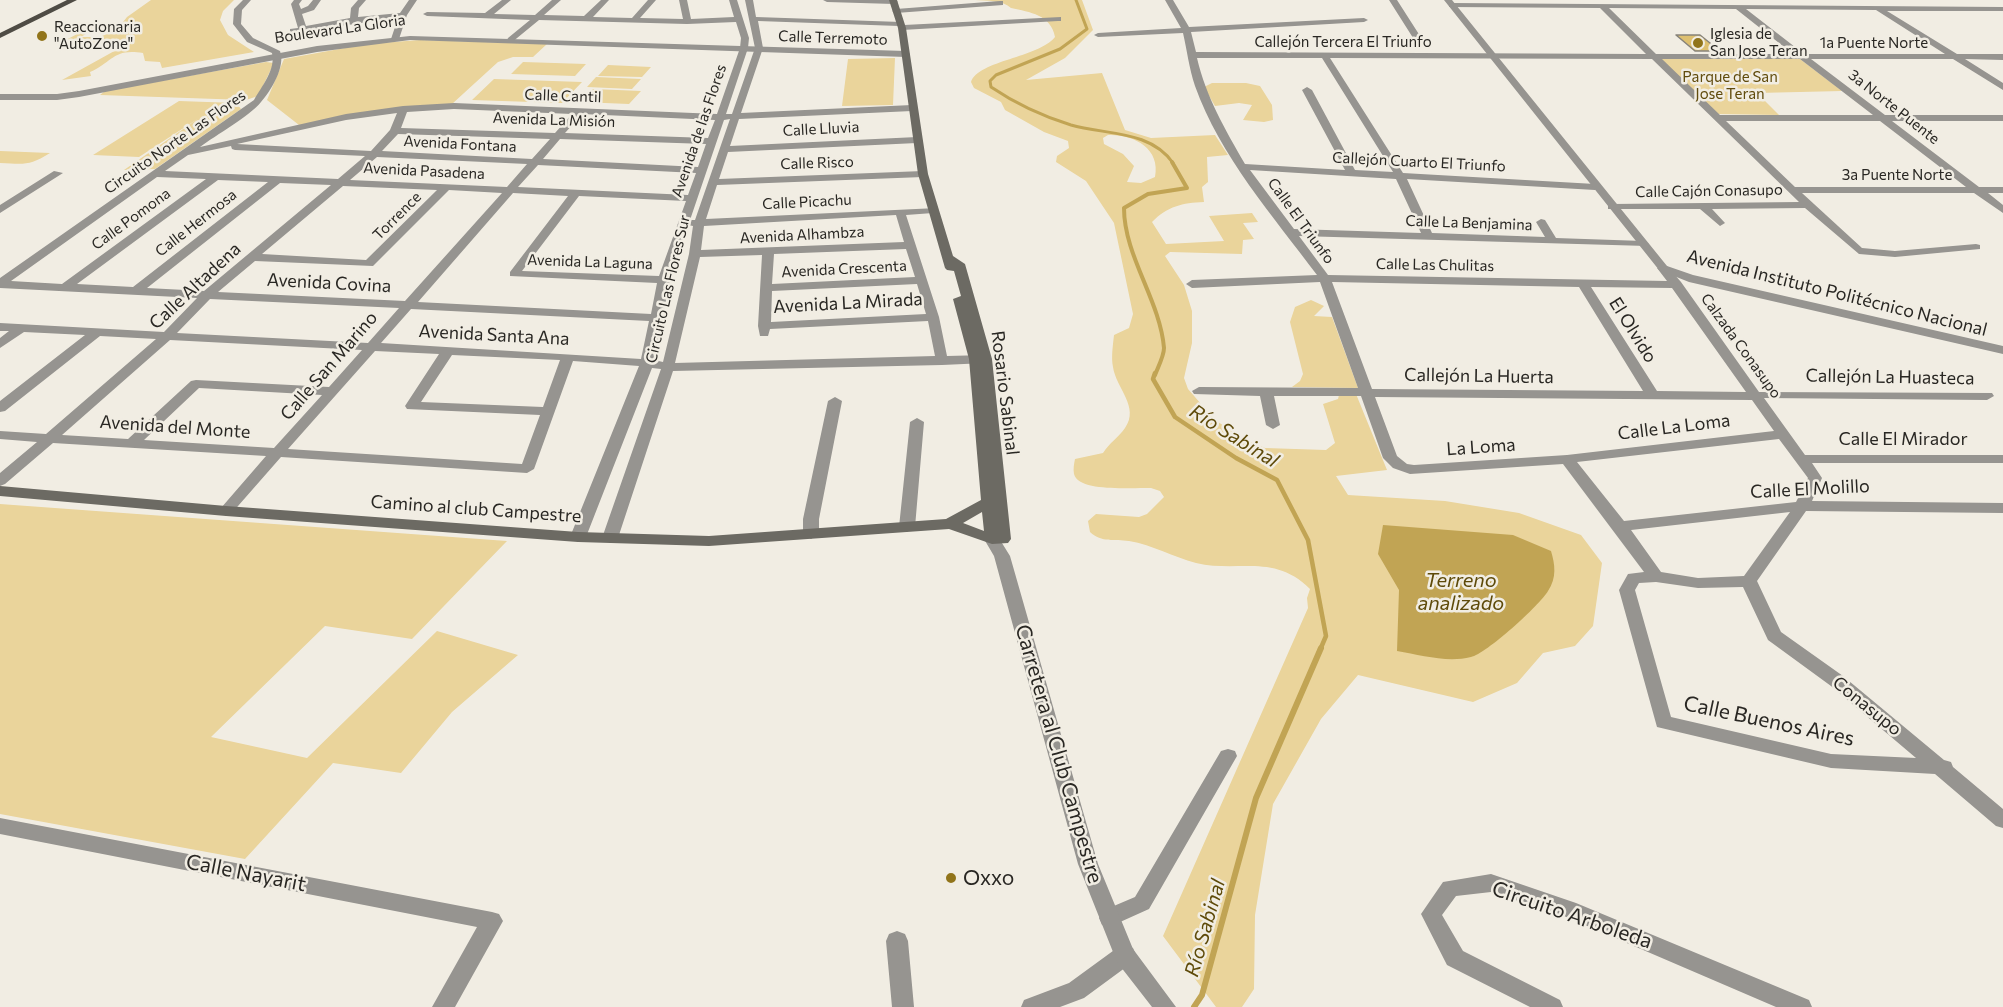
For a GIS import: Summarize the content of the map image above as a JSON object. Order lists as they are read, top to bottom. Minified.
{"streets":{"main road":["Rosario Sabinal","Camino al club Campestre"],"street":["Boulevard La Gloria","Calle Terremoto","Callejón Tercera El Triunfo","1a Puente Norte","Calle Cantil","3a Norte Puente","Avenida La Misión","Calle Lluvia","Avenida de las Flores","Circuito Norte Las Flores","Avenida Fontana","Callejón Cuarto El Triunfo","Calle Risco","Avenida Pasadena","3a Puente Norte","Calle Cajón Conasupo","Calle Picachu","Torrence","Calle Pomona","Calle El Triunfo","Calle Hermosa","Calle La Benjamina","Avenida Alhambza","Avenida La Laguna","Calle Las Chulitas","Avenida Crescenta","Avenida Covina","Calle Altadena","Circuito Las Flores Sur","Avenida Instituto Politécnico Nacional","Avenida La Mirada","El Olvido","Avenida Santa Ana","Calzada Conasupo","Calle San Marino","Callejón La Huerta","Callejón La Huasteca","Avenida del Monte","Calle La Loma","Calle El Mirador","La Loma","Calle El Molillo","Conasupo","Calle Buenos Aires","Carretera al Club Campestre","Calle Nayarit","Circuito Arboleda"]},"crossings":[["Boulevard La Gloria","Calle Terremoto"],["Boulevard La Gloria","Avenida de las Flores"],["Boulevard La Gloria","Circuito Norte Las Flores"],["Boulevard La Gloria","Circuito Las Flores Sur"],["Calle Terremoto","Circuito Las Flores Sur"],["Calle Terremoto","Rosario Sabinal"],["Callejón Tercera El Triunfo","1a Puente Norte"],["Callejón Tercera El Triunfo","Calle El Triunfo"],["Callejón Tercera El Triunfo","Calzada Conasupo"],["1a Puente Norte","3a Norte Puente"],["1a Puente Norte","Calzada Conasupo"],["Calle Cantil","Avenida de las Flores"],["Calle Cantil","Avenida Fontana"],["Calle Cantil","Calle Altadena"],["Calle Cantil","Circuito Las Flores Sur"],["Calle Cantil","Calle San Marino"],["Calle Cantil","Rosario Sabinal"],["3a Norte Puente","3a Puente Norte"],["Avenida La Misión","Avenida de las Flores"],["Avenida La Misión","Calle Altadena"],["Avenida La Misión","Calle San Marino"],["Calle Lluvia","Circuito Las Flores Sur"],["Calle Lluvia","Rosario Sabinal"],["Avenida de las Flores","Avenida Fontana"],["Avenida de las Flores","Avenida Pasadena"],["Avenida de las Flores","Calle Picachu"],["Avenida de las Flores","Circuito Las Flores Sur"],["Circuito Norte Las Flores","Avenida Pasadena"],["Circuito Norte Las Flores","Avenida Covina"],["Avenida Fontana","Calle Altadena"],["Avenida Fontana","Calle San Marino"],["Callejón Cuarto El Triunfo","Calle El Triunfo"],["Callejón Cuarto El Triunfo","Calzada Conasupo"],["Calle Risco","Circuito Las Flores Sur"],["Calle Risco","Rosario Sabinal"],["Avenida Pasadena","Torrence"],["Avenida Pasadena","Calle Pomona"],["Avenida Pasadena","Calle Hermosa"],["Avenida Pasadena","Avenida La Laguna"],["Avenida Pasadena","Calle Altadena"],["Avenida Pasadena","Calle San Marino"],["Calle Cajón Conasupo","Calzada Conasupo"],["Calle Picachu","Circuito Las Flores Sur"],["Calle Picachu","Rosario Sabinal"],["Torrence","Calle Altadena"],["Calle Pomona","Avenida Covina"],["Calle El Triunfo","Calle La Benjamina"],["Calle El Triunfo","Calle Las Chulitas"],["Calle El Triunfo","Callejón La Huerta"],["Calle El Triunfo","La Loma"],["Calle Hermosa","Avenida Covina"],["Calle La Benjamina","Calzada Conasupo"],["Avenida Alhambza","Circuito Las Flores Sur"],["Avenida La Laguna","Circuito Las Flores Sur"],["Calle Las Chulitas","El Olvido"],["Calle Las Chulitas","Calzada Conasupo"],["Avenida Crescenta","Avenida La Mirada"],["Avenida Covina","Calle Altadena"],["Avenida Covina","Circuito Las Flores Sur"],["Avenida Covina","Calle San Marino"],["Calle Altadena","Avenida Santa Ana"],["Calle Altadena","Avenida del Monte"],["Circuito Las Flores Sur","Avenida Santa Ana"],["Circuito Las Flores Sur","Camino al club Campestre"],["Avenida Instituto Politécnico Nacional","Calzada Conasupo"],["El Olvido","Callejón La Huerta"],["Avenida Santa Ana","Calle San Marino"],["Avenida Santa Ana","Rosario Sabinal"],["Calzada Conasupo","Callejón La Huerta"],["Calzada Conasupo","Callejón La Huasteca"],["Calzada Conasupo","Calle La Loma"],["Calzada Conasupo","Calle El Mirador"],["Calzada Conasupo","Calle El Molillo"],["Calzada Conasupo","Conasupo"],["Calle San Marino","Avenida del Monte"],["Calle San Marino","Camino al club Campestre"],["Callejón La Huerta","Callejón La Huasteca"],["Rosario Sabinal","Camino al club Campestre"],["Rosario Sabinal","Carretera al Club Campestre"],["Calle La Loma","La Loma"],["Camino al club Campestre","Carretera al Club Campestre"],["Conasupo","Calle Buenos Aires"]],"water":["Río Sabinal","Terreno analizado"],"parks":["Parque de San Jose Teran"],"places":["Reaccionaria \"AutoZone\"","Iglesia de San Jose Teran","Oxxo"]}
